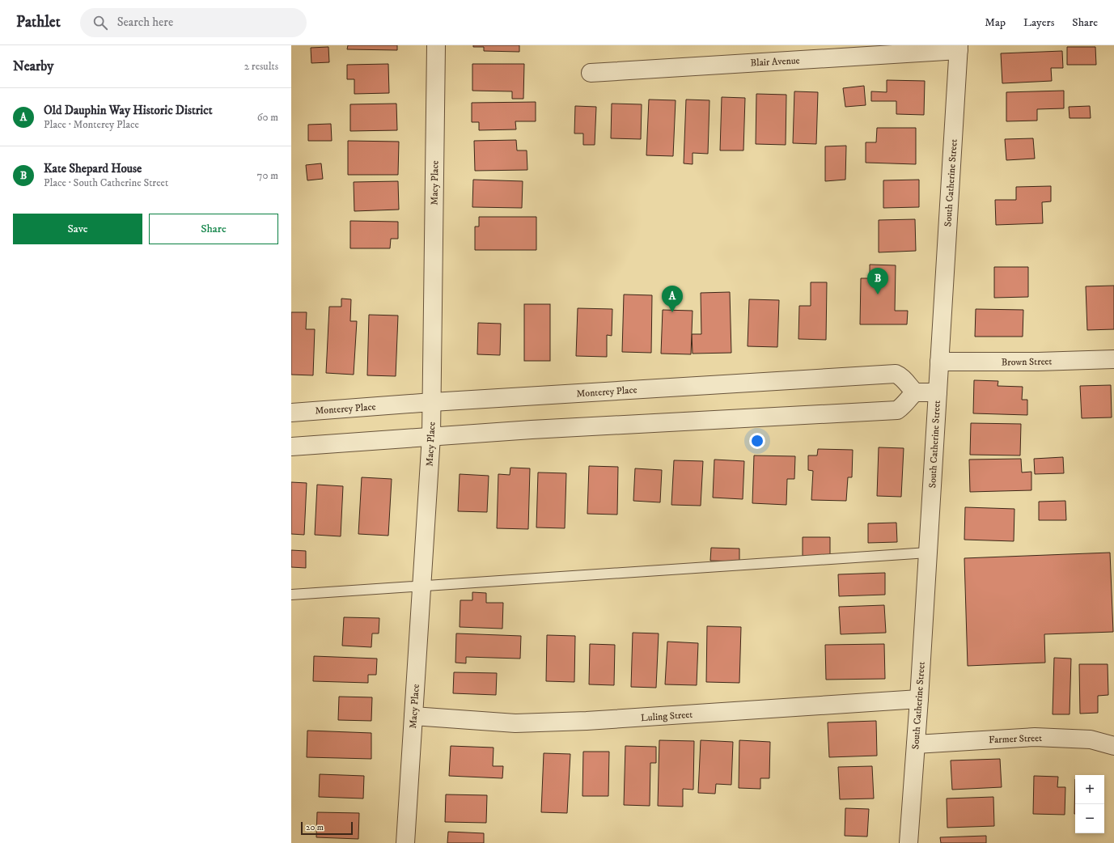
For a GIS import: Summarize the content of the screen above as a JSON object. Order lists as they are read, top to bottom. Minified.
{"streets":{"street":["Blair Avenue","Macy Place","South Catherine Street","Brown Street","Monterey Place","Luling Street","Farmer Street"]},"crossings":[["Blair Avenue","South Catherine Street"],["Macy Place","Monterey Place"],["Macy Place","Luling Street"],["South Catherine Street","Brown Street"],["South Catherine Street","Luling Street"],["South Catherine Street","Farmer Street"]],"scale_bar":"20 m","page":{"header":"Pathlet","search":"Search here","nav":["Map","Layers","Share"],"heading":["Nearby","2 results"],"list":[{"mark":"A","name":"Old Dauphin Way Historic District","note":"Place · Monterey Place","value":"60 m"},{"mark":"B","name":"Kate Shepard House","note":"Place · South Catherine Street","value":"70 m"}],"buttons":["Save","Share"],"pins":["B","A"],"map_buttons":["+","−"],"scale":"20 m"}}
